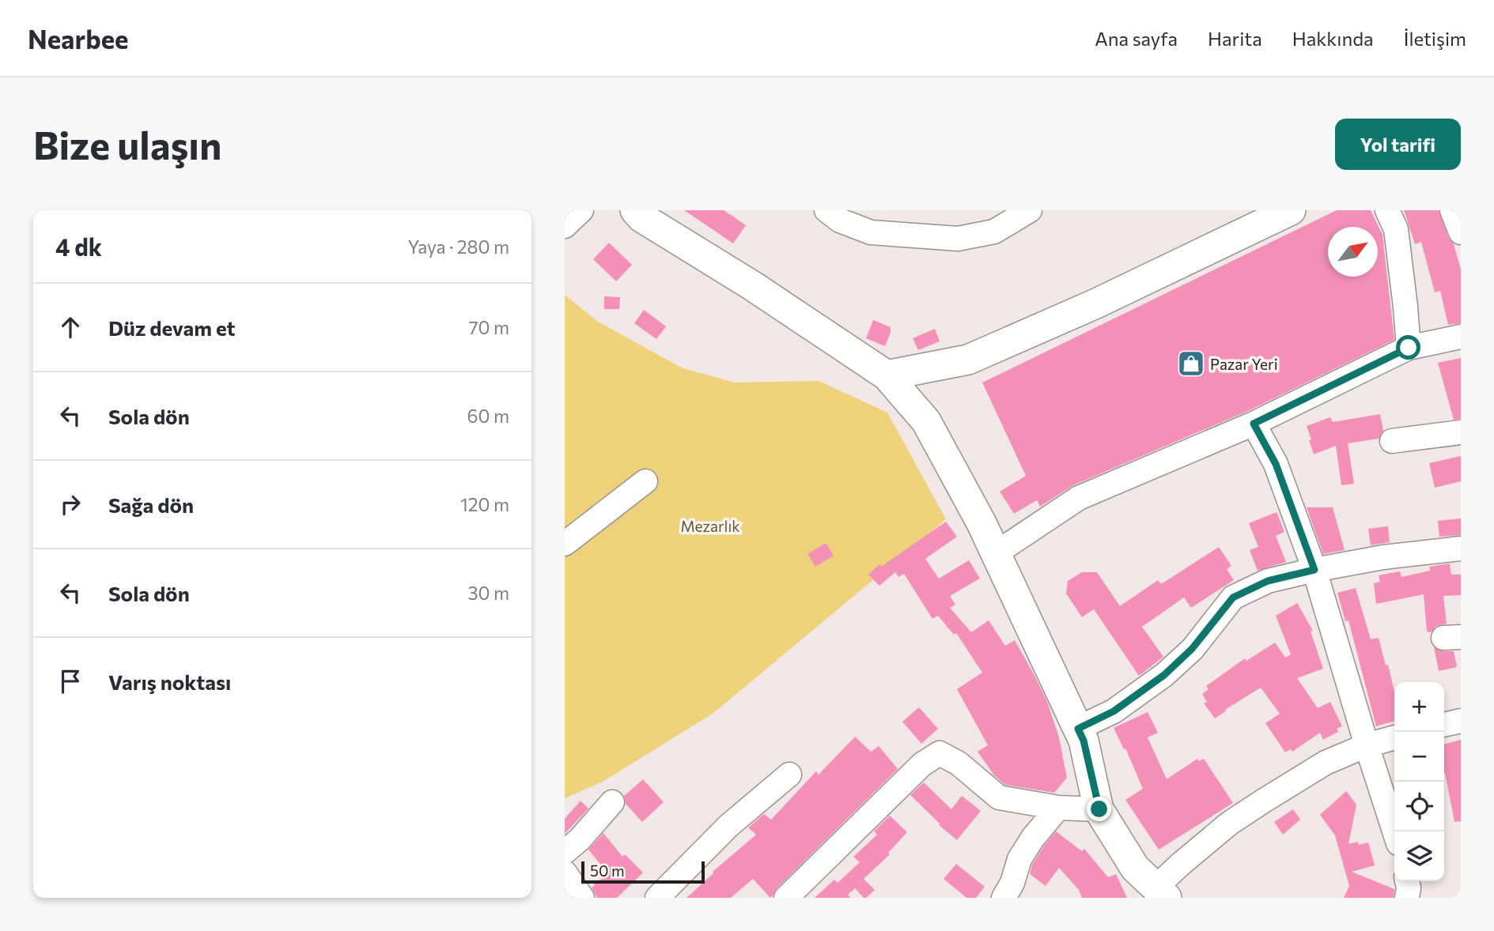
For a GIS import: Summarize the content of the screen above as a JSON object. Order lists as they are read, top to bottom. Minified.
{"parks":["Mezarlık"],"places":{"shop":["Pazar Yeri"]},"scale_bar":"50 m","north":"top right","page":{"header":"Nearbee","nav":["Ana sayfa","Harita","Hakkında","İletişim"],"buttons":"Yol tarifi","title":"Bize ulaşın","heading":["4 dk","Yaya · 280 m"],"list":[["Düz devam et","70 m"],["Sola dön","60 m"],["Sağa dön","120 m"],["Sola dön","30 m"],"Varış noktası"],"map_buttons":["+","−"],"scale":"50 m"}}
